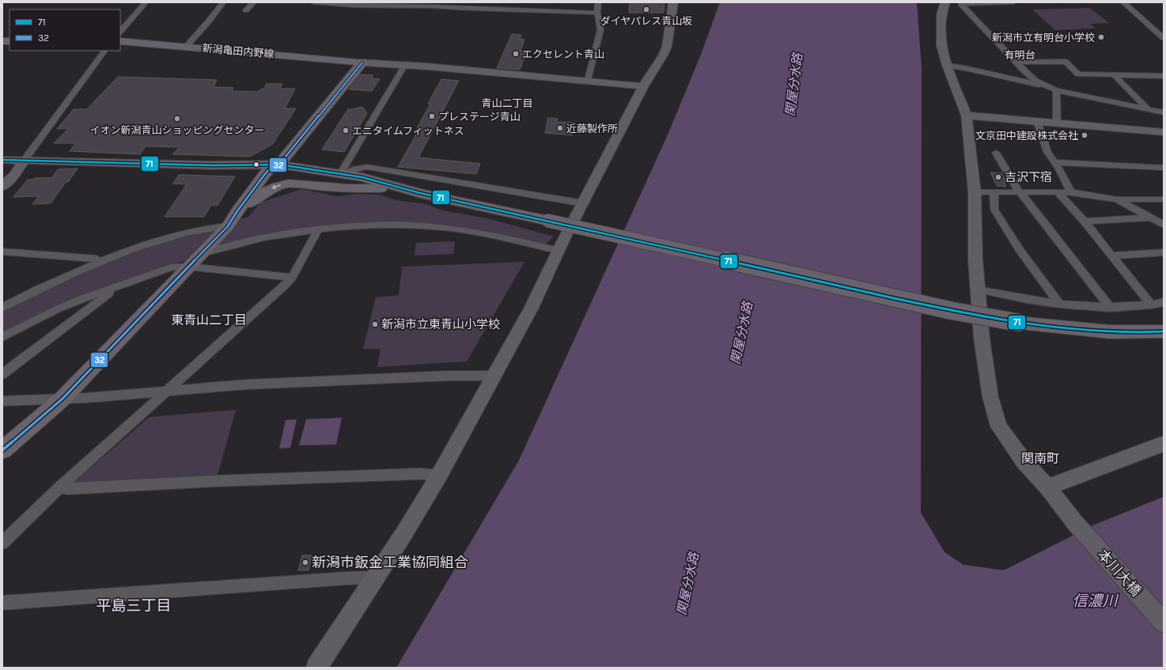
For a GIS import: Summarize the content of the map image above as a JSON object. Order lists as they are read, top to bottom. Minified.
{"streets":{"main road":["新潟亀田内野線"],"street":["本川大橋"]},"districts":["有明台","青山二丁目","東青山二丁目","関南町","平島三丁目"],"water":["関屋分水路","信濃川"],"places":["ダイヤパレス青山坂","新潟市立有明台小学校","エクセレント青山","プレステージ青山","イオン新潟青山ショッピングセンター","近藤製作所","エニタイムフィットネス","文京田中建設株式会社","吉沢下宿","新潟市立東青山小学校","新潟市鈑金工業協同組合"],"lines":["transit line 32","transit line 71"],"legend":["71","32"]}
